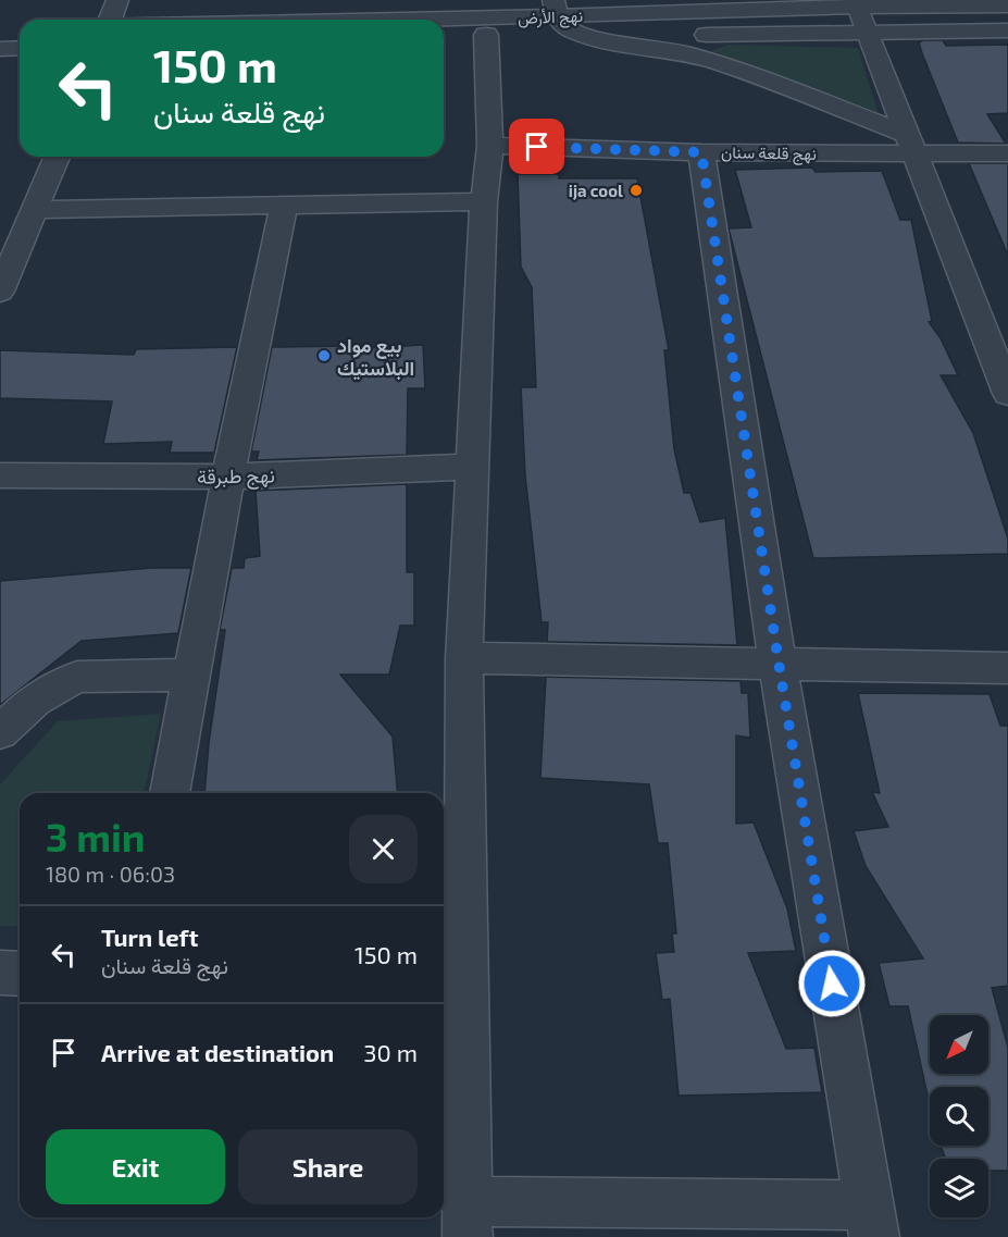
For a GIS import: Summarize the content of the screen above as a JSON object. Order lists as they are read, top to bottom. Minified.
{"streets":{"street":["نهج الأرض","نهج قلعة سنان","نهج طبرقة"]},"places":["ija cool","بيع مواد البلاستيك"],"north":"bottom left","page":{"turn":["150 m","نهج قلعة سنان"],"heading":["3 min","180 m · 06:03"],"list":[{"name":"Turn left","note":"نهج قلعة سنان","value":"150 m"},{"name":"Arrive at destination","value":"30 m"}],"buttons":["Exit","Share"]}}
